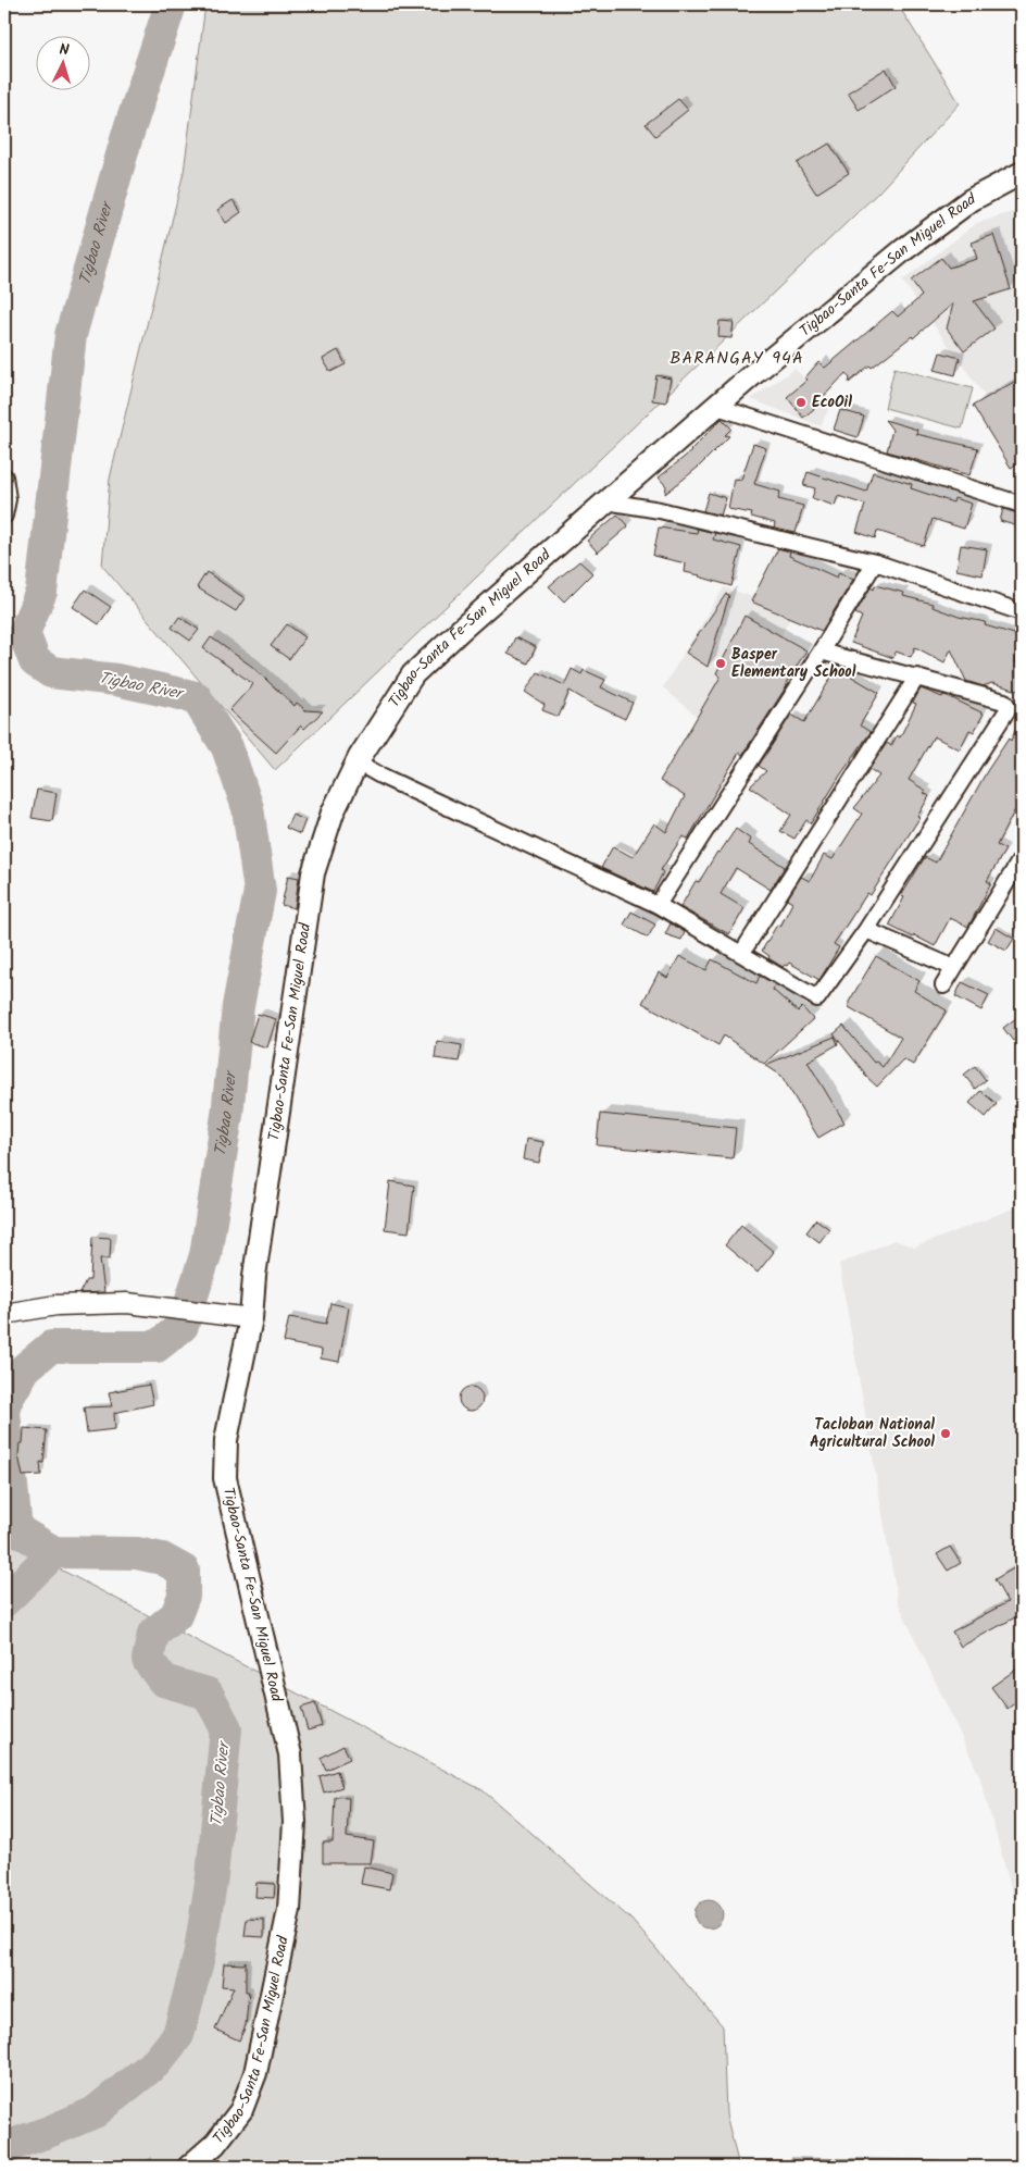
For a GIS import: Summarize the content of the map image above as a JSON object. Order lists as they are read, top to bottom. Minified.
{"streets":{"main road":["Tigbao-Santa Fe-San Miguel Road"]},"districts":["BARANGAY 94A"],"water":["Tigbao River"],"places":["EcoOil","Basper Elementary School","Tacloban National Agricultural School"],"north":"top"}
